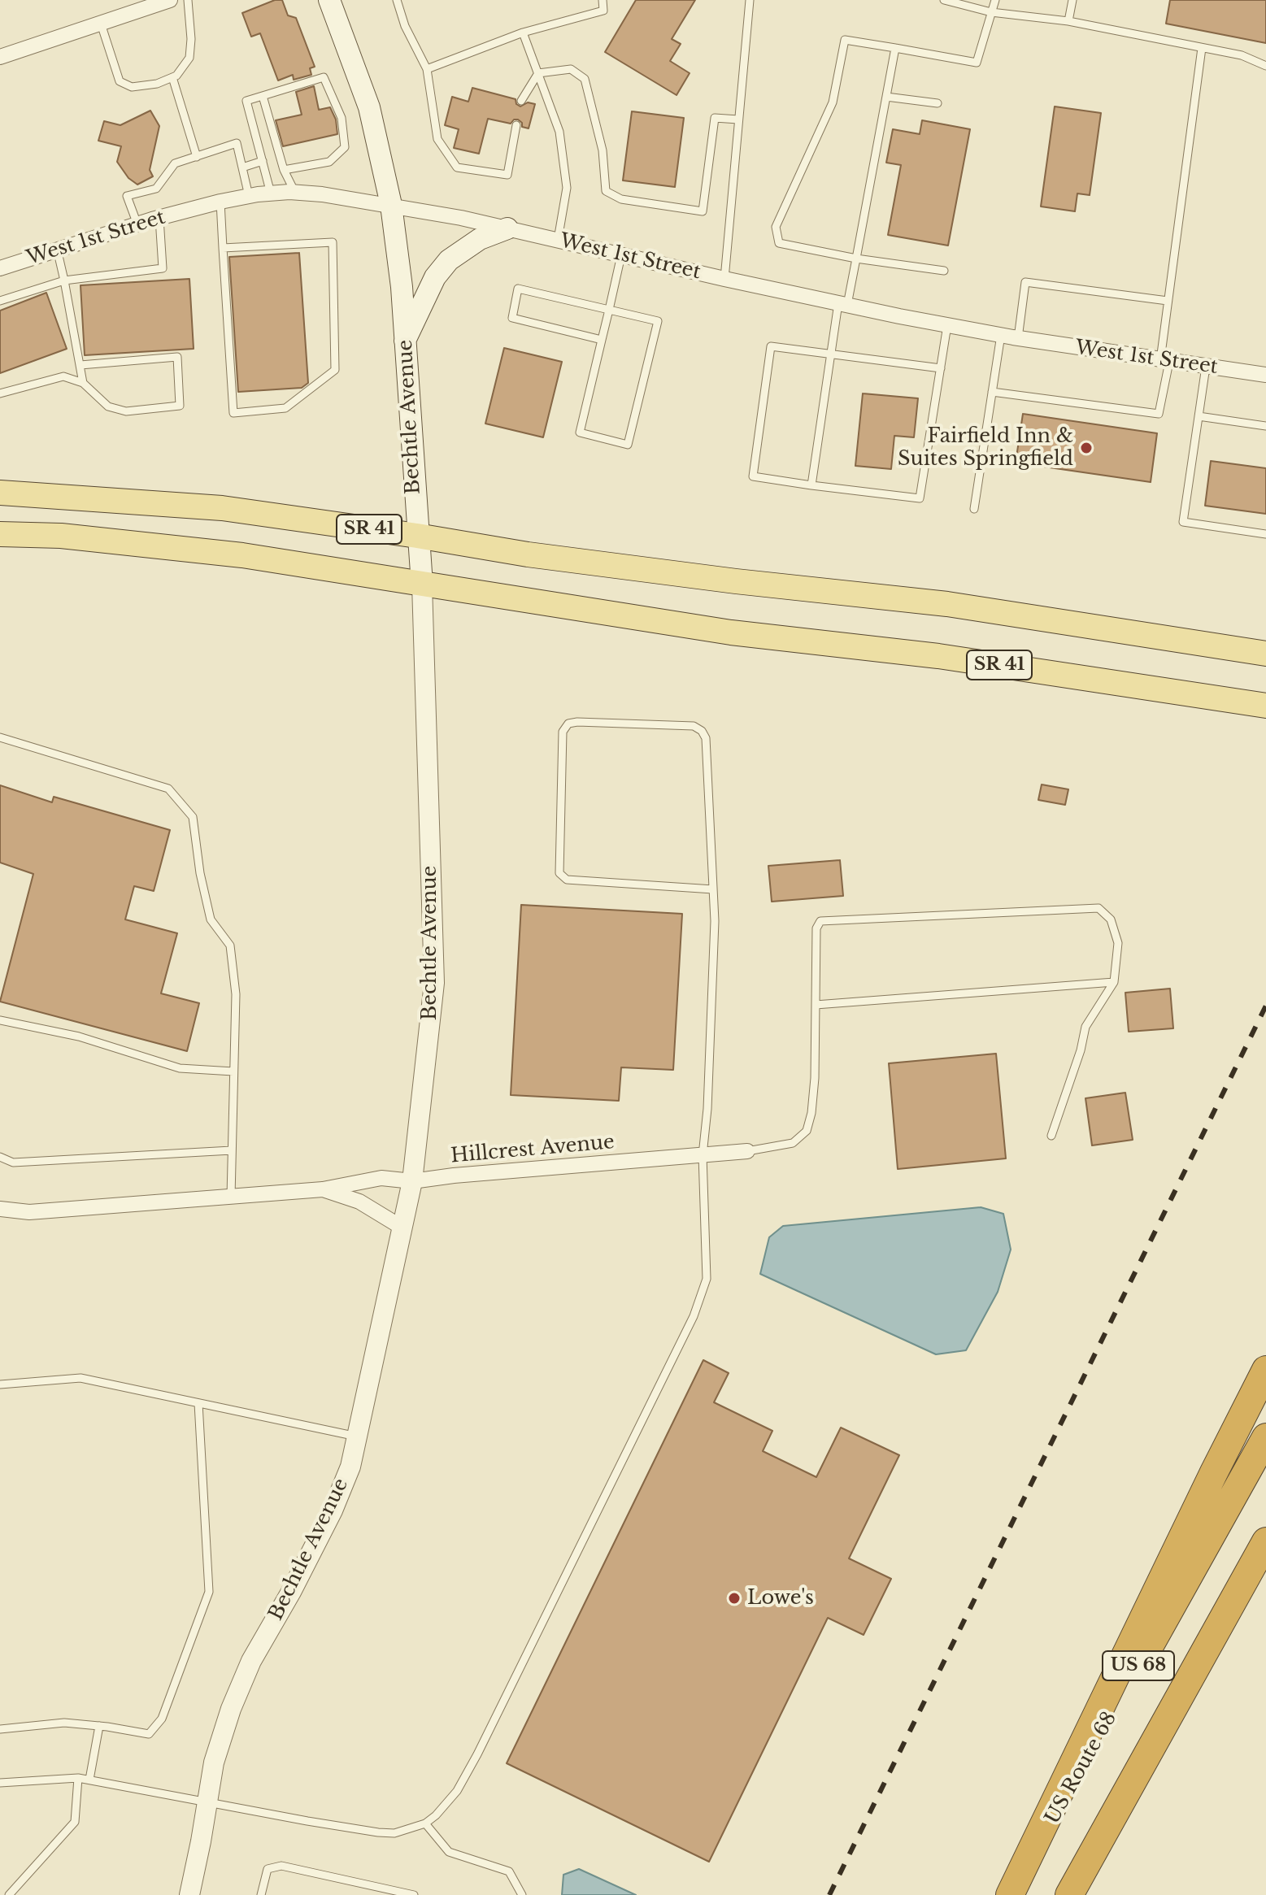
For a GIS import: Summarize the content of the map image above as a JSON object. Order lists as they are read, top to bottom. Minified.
{"streets":{"highway":["US 68","US Route 68"],"main road":["Bechtle Avenue","SR 41"],"street":["West 1st Street","Hillcrest Avenue"]},"crossings":[["West 1st Street","Bechtle Avenue"],["Bechtle Avenue","SR 41"],["Bechtle Avenue","Hillcrest Avenue"]],"places":["Fairfield Inn & Suites Springfield","Lowe's"]}
